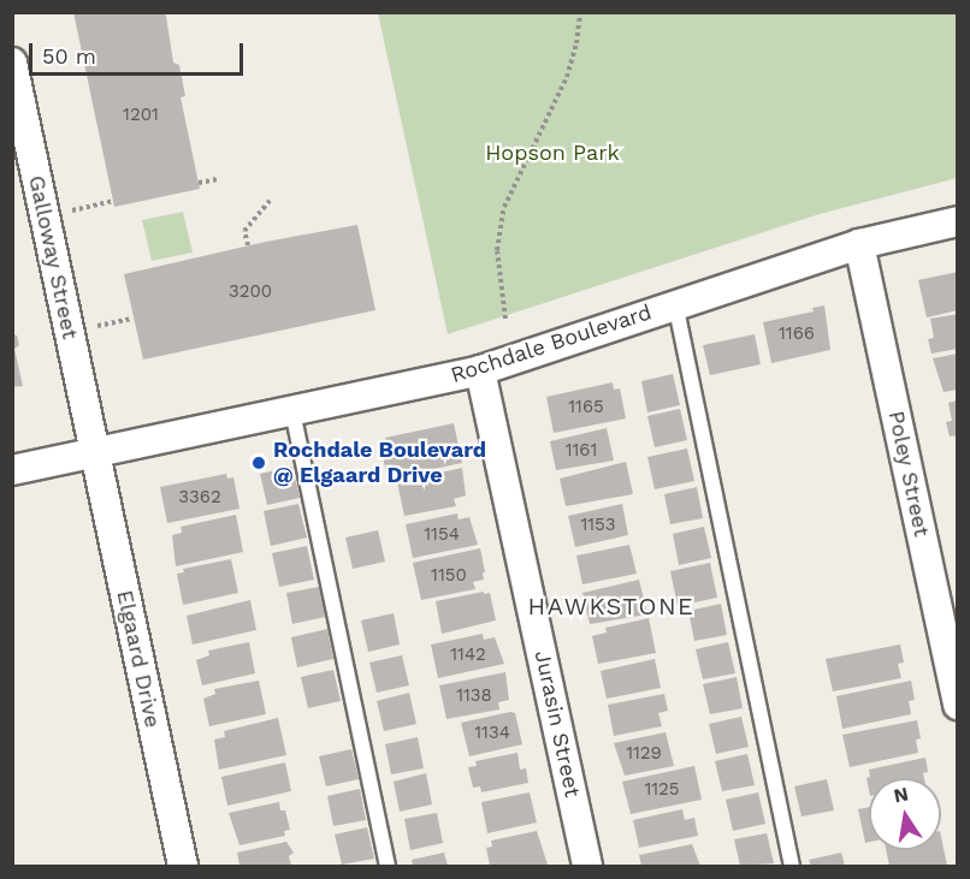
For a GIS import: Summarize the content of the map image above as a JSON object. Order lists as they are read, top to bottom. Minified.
{"streets":{"street":["Galloway Street","Rochdale Boulevard","Poley Street","Elgaard Drive","Jurasin Street"]},"crossings":[["Galloway Street","Rochdale Boulevard"],["Galloway Street","Elgaard Drive"],["Rochdale Boulevard","Poley Street"],["Rochdale Boulevard","Elgaard Drive"],["Rochdale Boulevard","Jurasin Street"]],"districts":["HAWKSTONE"],"parks":["Hopson Park"],"places":["Rochdale Boulevard @ Elgaard Drive"],"house_numbers":["1201","3200","1166","1165","1161","3362","1153","1154","1150","1142","1138","1134","1129","1125"],"scale_bar":"50 m","north":"top"}
